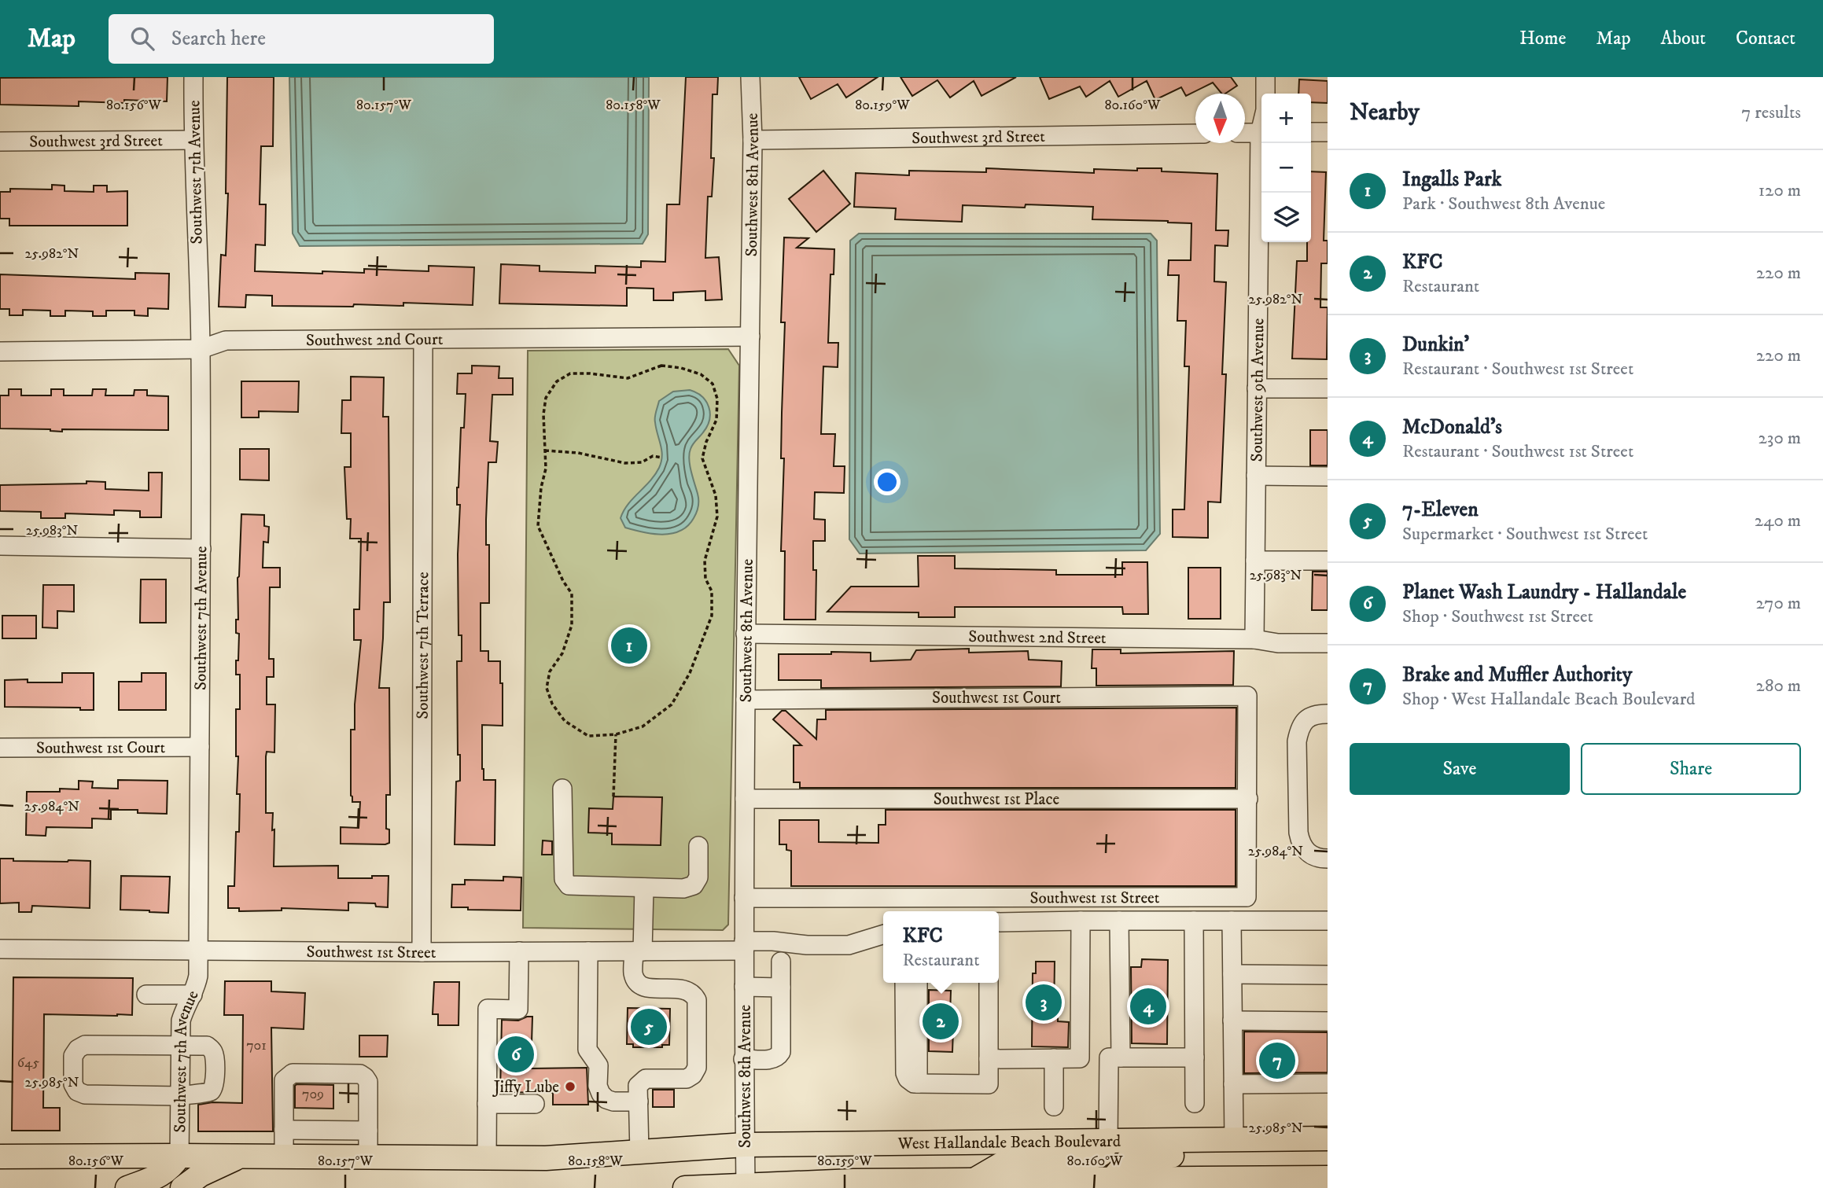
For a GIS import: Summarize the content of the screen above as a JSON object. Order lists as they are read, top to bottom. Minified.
{"streets":{"main road":["West Hallandale Beach Boulevard"],"street":["Southwest 3rd Street","Southwest 7th Avenue","Southwest 8th Avenue","Southwest 2nd Court","Southwest 9th Avenue","Southwest 2nd Street","Southwest 7th Terrace","Southwest 1st Court","Southwest 1st Place","Southwest 1st Street"]},"crossings":[["Southwest 3rd Street","Southwest 7th Avenue"],["Southwest 3rd Street","Southwest 8th Avenue"],["Southwest 7th Avenue","Southwest 2nd Court"],["Southwest 7th Avenue","Southwest 1st Court"],["Southwest 7th Avenue","Southwest 1st Street"],["Southwest 7th Avenue","West Hallandale Beach Boulevard"],["Southwest 8th Avenue","Southwest 2nd Court"],["Southwest 8th Avenue","Southwest 2nd Street"],["Southwest 8th Avenue","Southwest 1st Court"],["Southwest 8th Avenue","Southwest 1st Place"],["Southwest 8th Avenue","Southwest 1st Street"],["Southwest 8th Avenue","West Hallandale Beach Boulevard"],["Southwest 2nd Court","Southwest 7th Terrace"],["Southwest 9th Avenue","Southwest 2nd Street"],["Southwest 7th Terrace","Southwest 1st Street"],["Southwest 1st Court","Southwest 1st Place"],["Southwest 1st Court","Southwest 1st Street"],["Southwest 1st Place","Southwest 1st Street"]],"places":["Jiffy Lube"],"house_numbers":["701","645","709"],"north":"bottom","page":{"header":"Map","search":"Search here","nav":["Home","Map","About","Contact"],"heading":["Nearby","7 results"],"map_buttons":["+","−"],"list":[{"mark":"1","name":"Ingalls Park","note":"Park · Southwest 8th Avenue","value":"120 m"},{"mark":"2","name":"KFC","note":"Restaurant","value":"220 m"},{"mark":"3","name":"Dunkin'","note":"Restaurant · Southwest 1st Street","value":"220 m"},{"mark":"4","name":"McDonald's","note":"Restaurant · Southwest 1st Street","value":"230 m"},{"mark":"5","name":"7-Eleven","note":"Supermarket · Southwest 1st Street","value":"240 m"},{"mark":"6","name":"Planet Wash Laundry - Hallandale","note":"Shop · Southwest 1st Street","value":"270 m"},{"mark":"7","name":"Brake and Muffler Authority","note":"Shop · West Hallandale Beach Boulevard","value":"280 m"}],"pins":["1","3","4","2","5","6","7"],"buttons":["Save","Share"],"popup":["KFC","Restaurant"]},"coordinates":["80.156°W","80.157°W","80.158°W","80.159°W","80.160°W","25.982°N","25.983°N","25.984°N","25.985°N"]}
